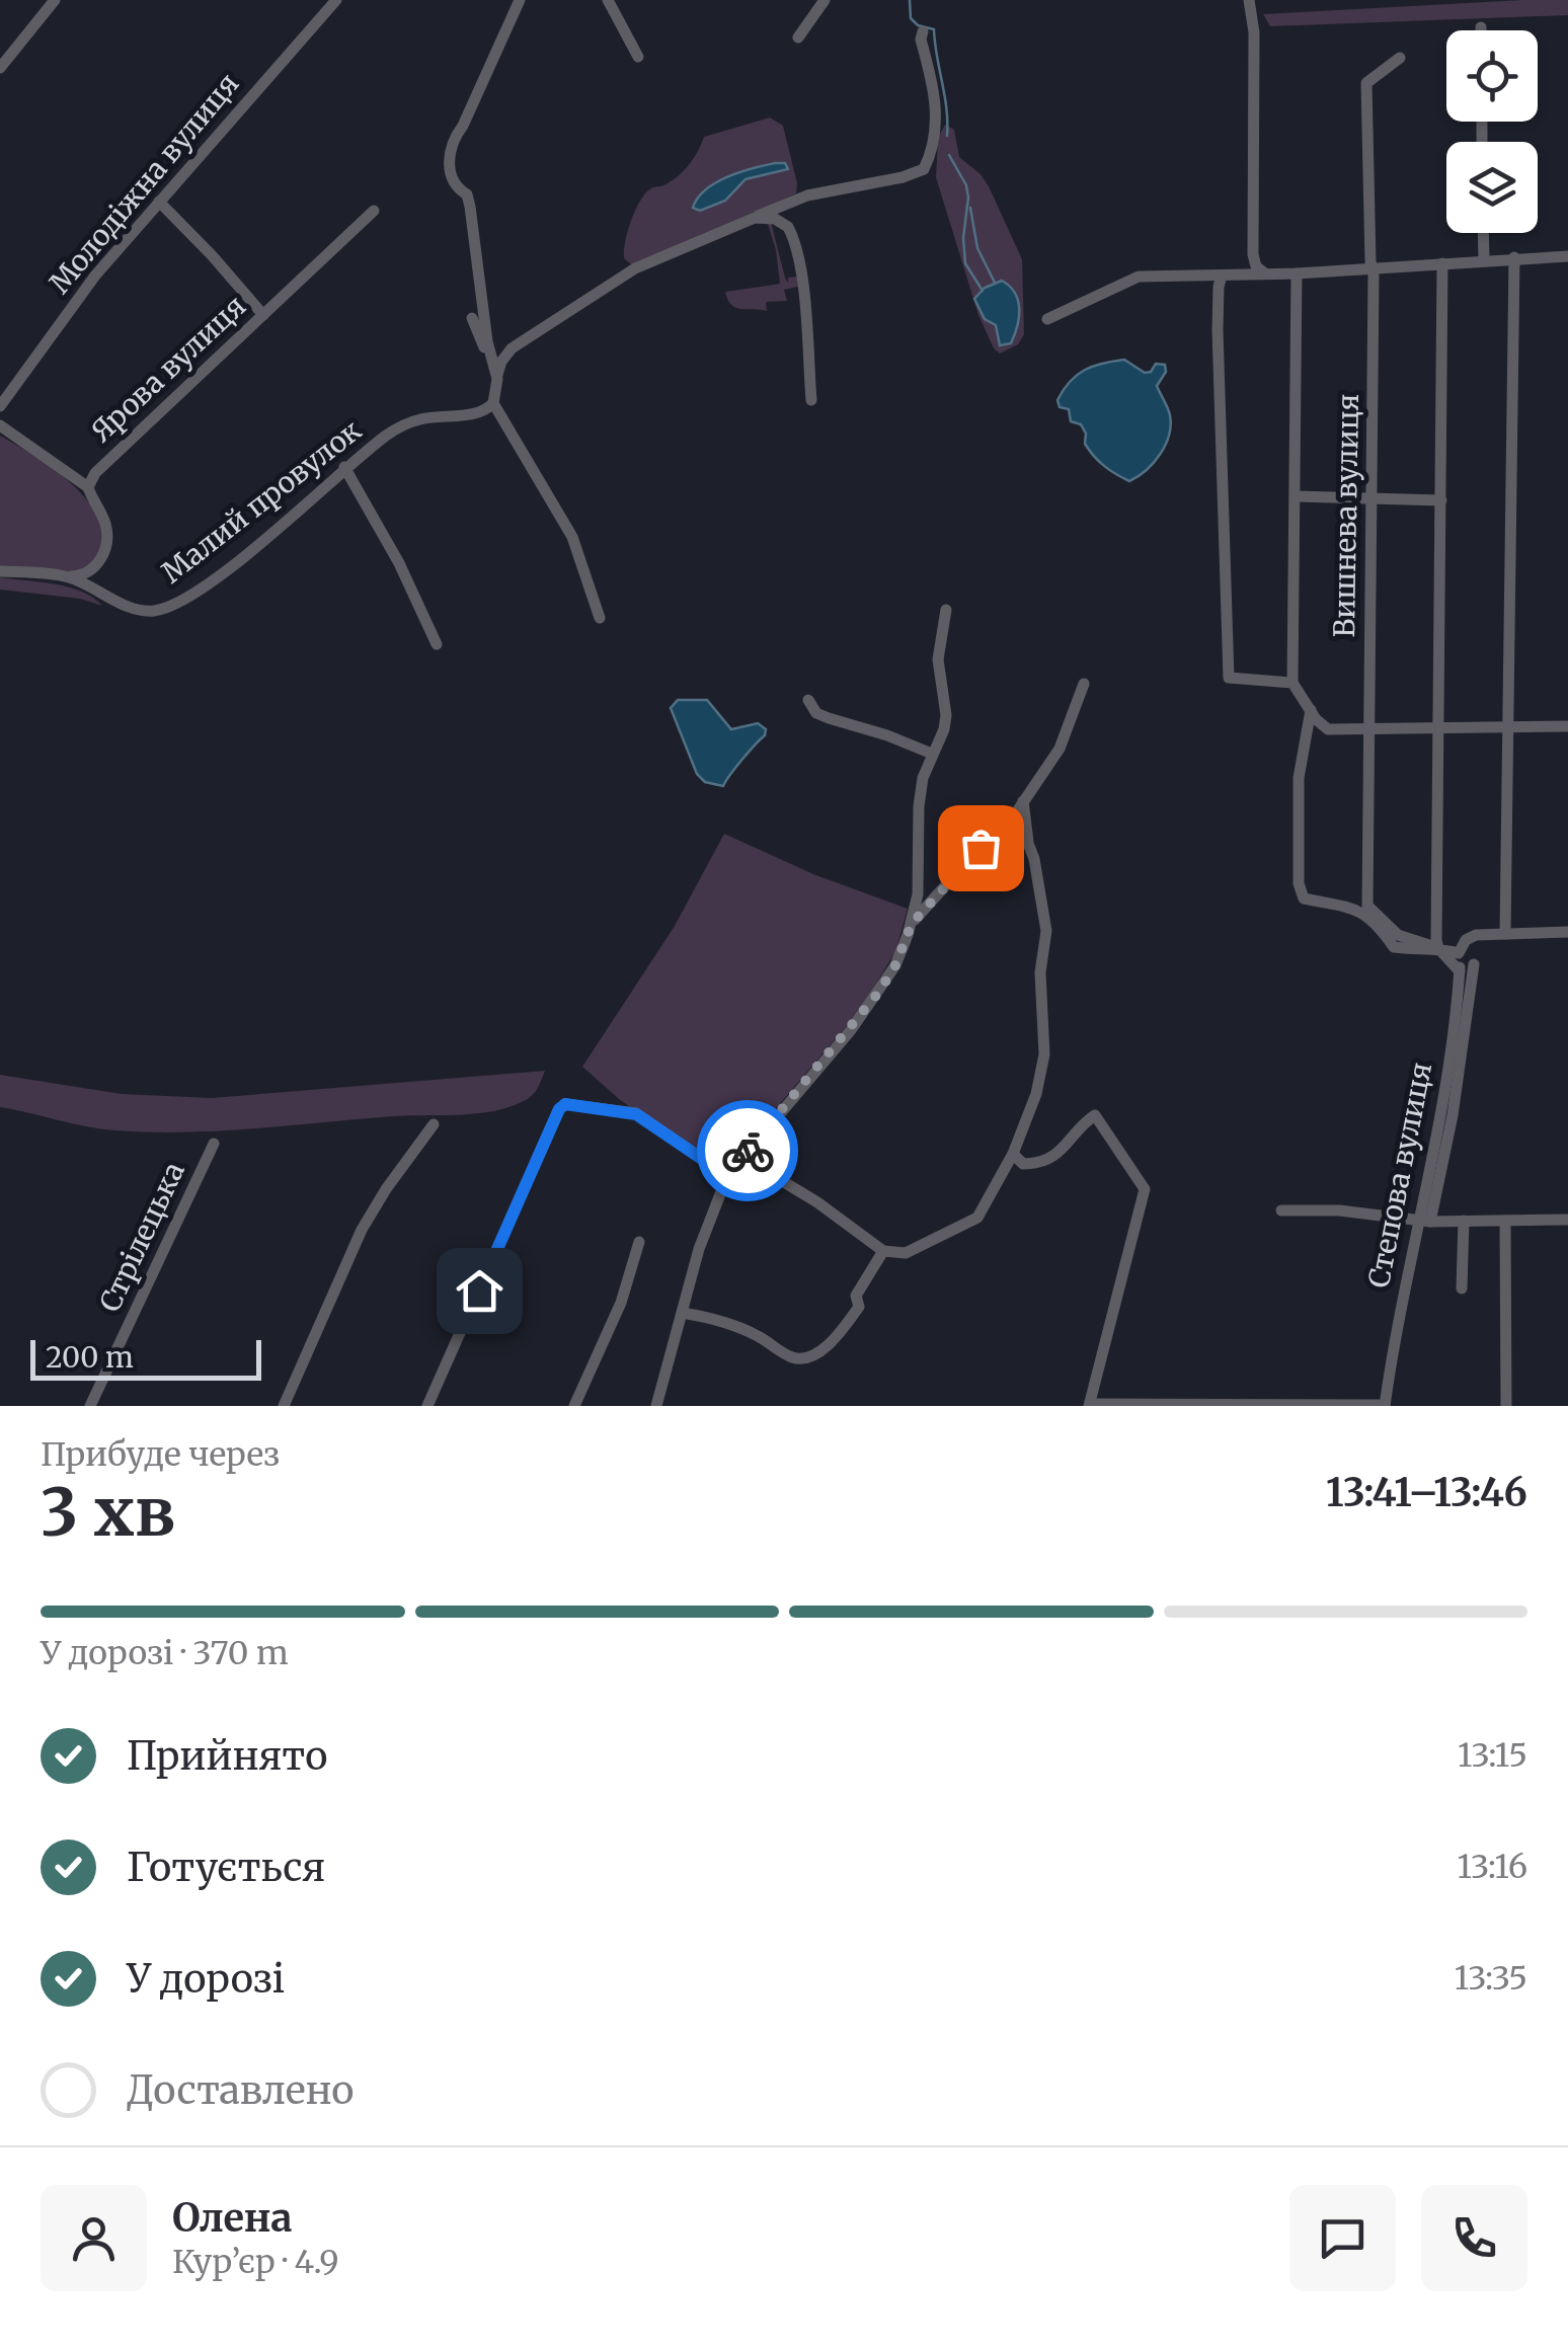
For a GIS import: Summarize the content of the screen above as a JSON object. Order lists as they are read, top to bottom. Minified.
{"streets":{"street":["Молодіжна вулиця","Ярова вулиця","Малий провулок","Вишнева вулиця","Степова вулиця","Стрілецька"]},"scale_bar":"200 m","page":{"scale":"200 m","heading":["3 хв","Прибуде через","13:41–13:46"],"panel":["Олена","Кур’єр · 4.9"],"bar":"У дорозі · 370 m","list":[["Прийнято","13:15"],["Готується","13:16"],["У дорозі","13:35"],"Доставлено"]}}
